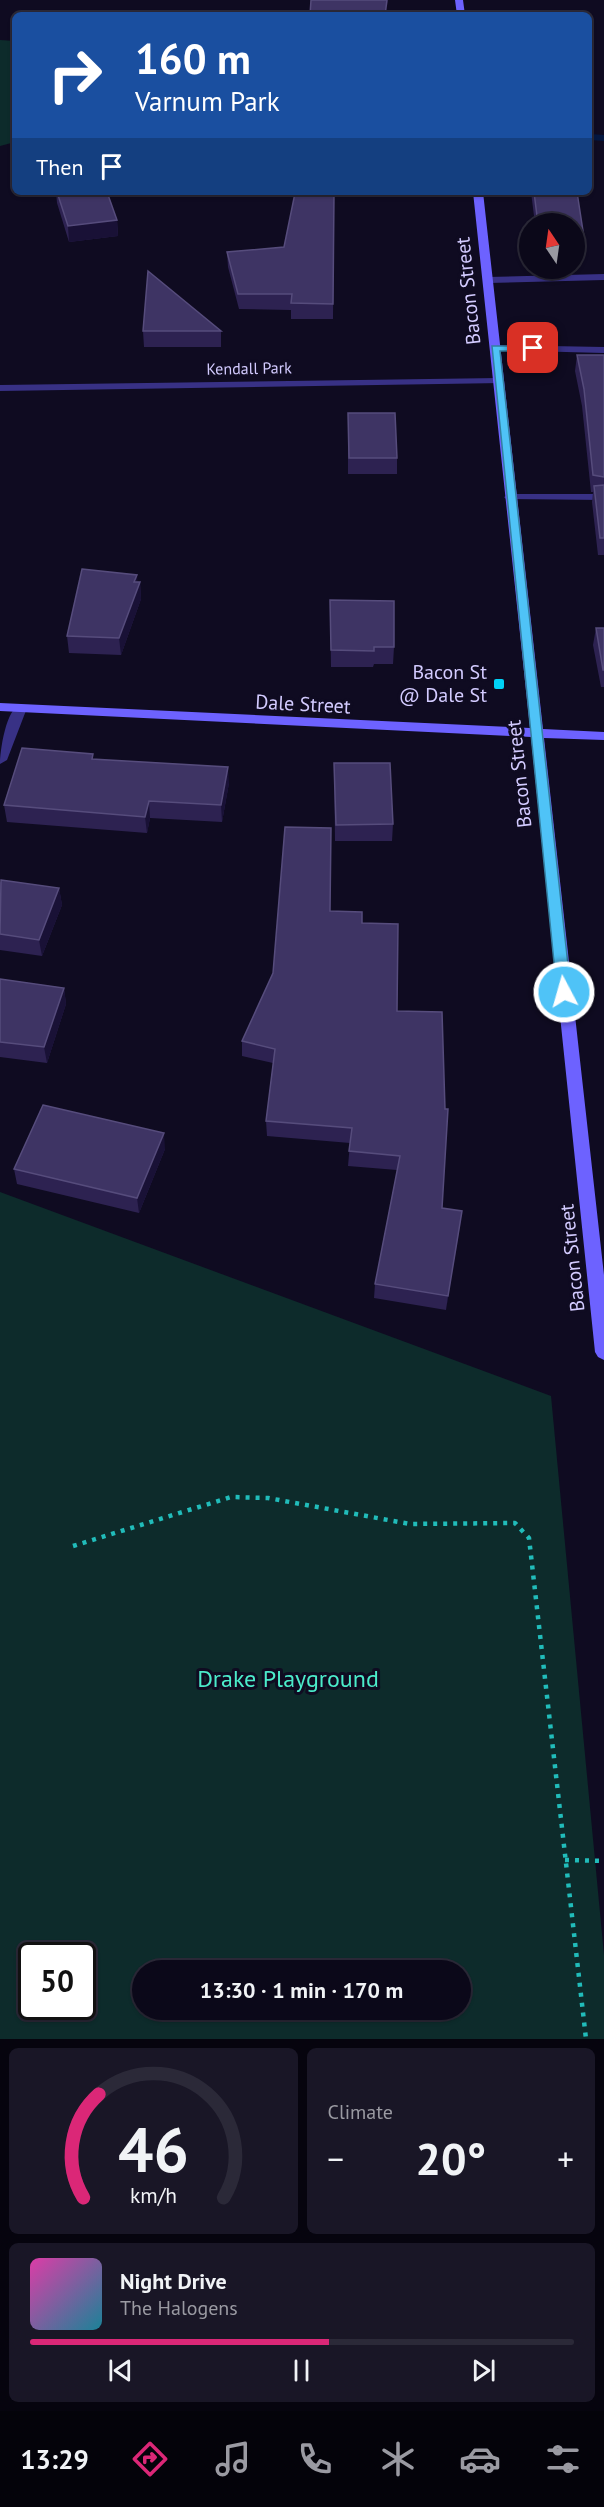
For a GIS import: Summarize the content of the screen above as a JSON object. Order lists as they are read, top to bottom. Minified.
{"streets":{"main road":["Bacon Street","Dale Street"],"street":["Kendall Park"]},"crossings":[["Bacon Street","Kendall Park"],["Bacon Street","Dale Street"]],"parks":["Drake Playground"],"places":{"transit":["Bacon St @ Dale St"]},"north":"top","page":{"turn":["160 m","Varnum Park"],"then":"Then","limit":"50","trip":"13:30 · 1 min · 170 m","tile":"Climate","heat":["−","20°","+"],"song":["Night Drive","The Halogens"],"tabs":"13:29","gauge":["46","km/h"]}}
